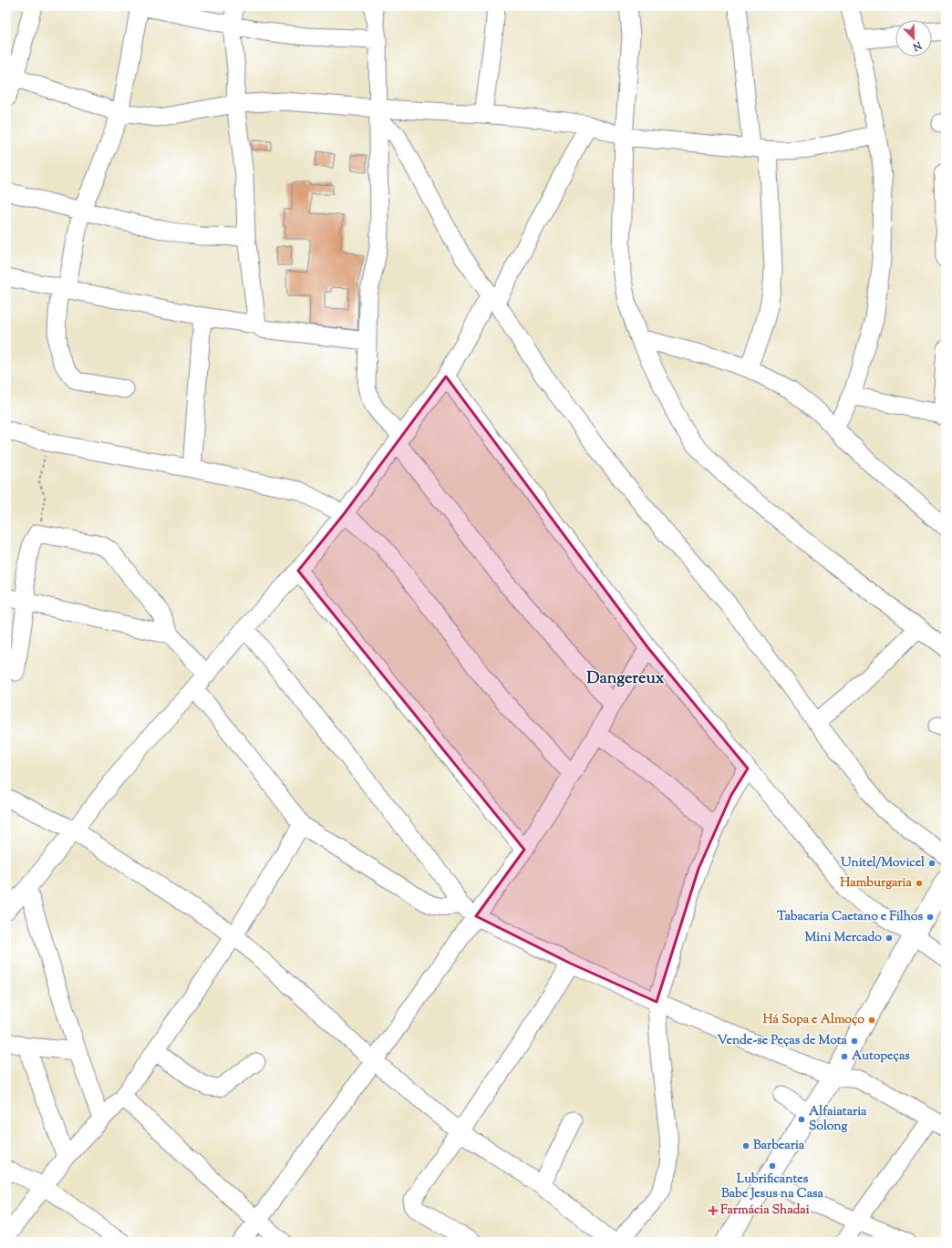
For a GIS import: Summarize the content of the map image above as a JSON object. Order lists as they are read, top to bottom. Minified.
{"districts":["Dangereux"],"places":{"other":["Unitel/Movicel","Hamburgaria","Tabacaria Caetano e Filhos","Mini Mercado","Há Sopa e Almoço","Vende-se Peças de Mota","Autopeças","Alfaiataria Solong","Barbearia","Lubrificantes Babe Jesus na Casa"],"health":["Farmácia Shadai"]},"north":"bottom right"}
